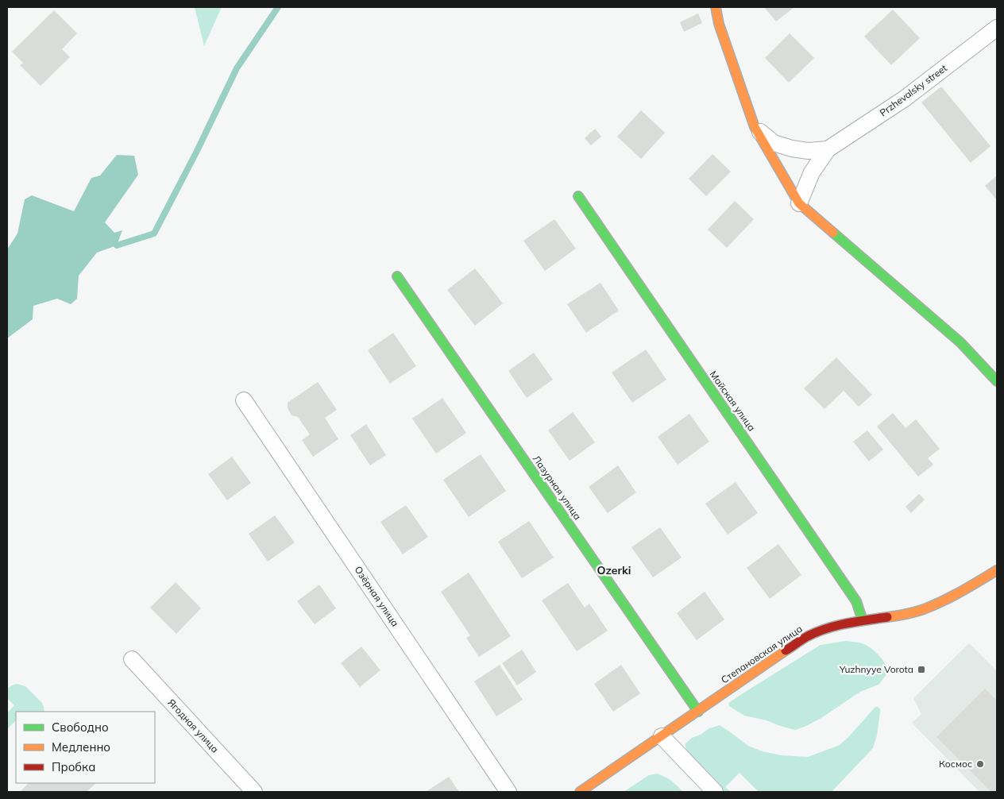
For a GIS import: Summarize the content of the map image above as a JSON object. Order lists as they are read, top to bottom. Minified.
{"streets":{"street":["Przhevalsky street","Майская улица","Лазурная улица","Озёрная улица","Степановская улица","Ягодная улица"]},"crossings":[["Майская улица","Степановская улица"],["Лазурная улица","Степановская улица"]],"districts":["Ozerki"],"places":{"transit":["Yuzhnyye Vorota"],"other":["Космос"]},"legend":["Свободно","Медленно","Пробка"]}
